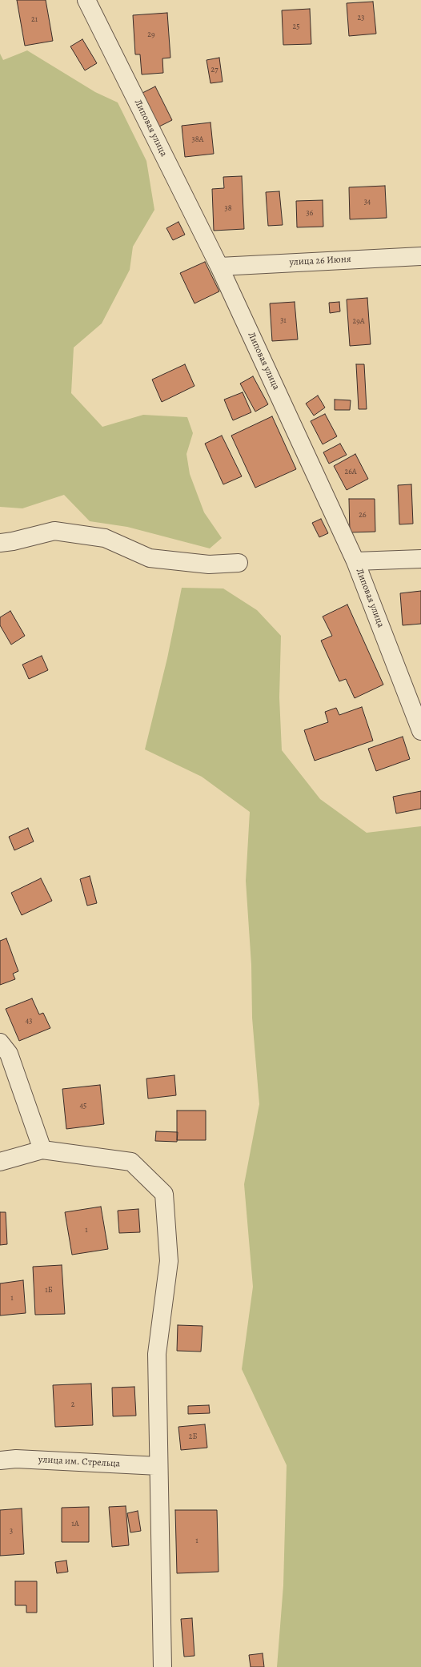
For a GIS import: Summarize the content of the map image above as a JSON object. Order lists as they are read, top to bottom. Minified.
{"streets":{"street":["Липовая улица","улица 26 Июня","улица им. Стрельца"]},"crossings":[["Липовая улица","улица 26 Июня"]],"house_numbers":["23","21","25","29","27","38А","34","38","36","31","29А","26А","26","43","45","1","1Б","1","2","2Б","1А","3","1"]}
